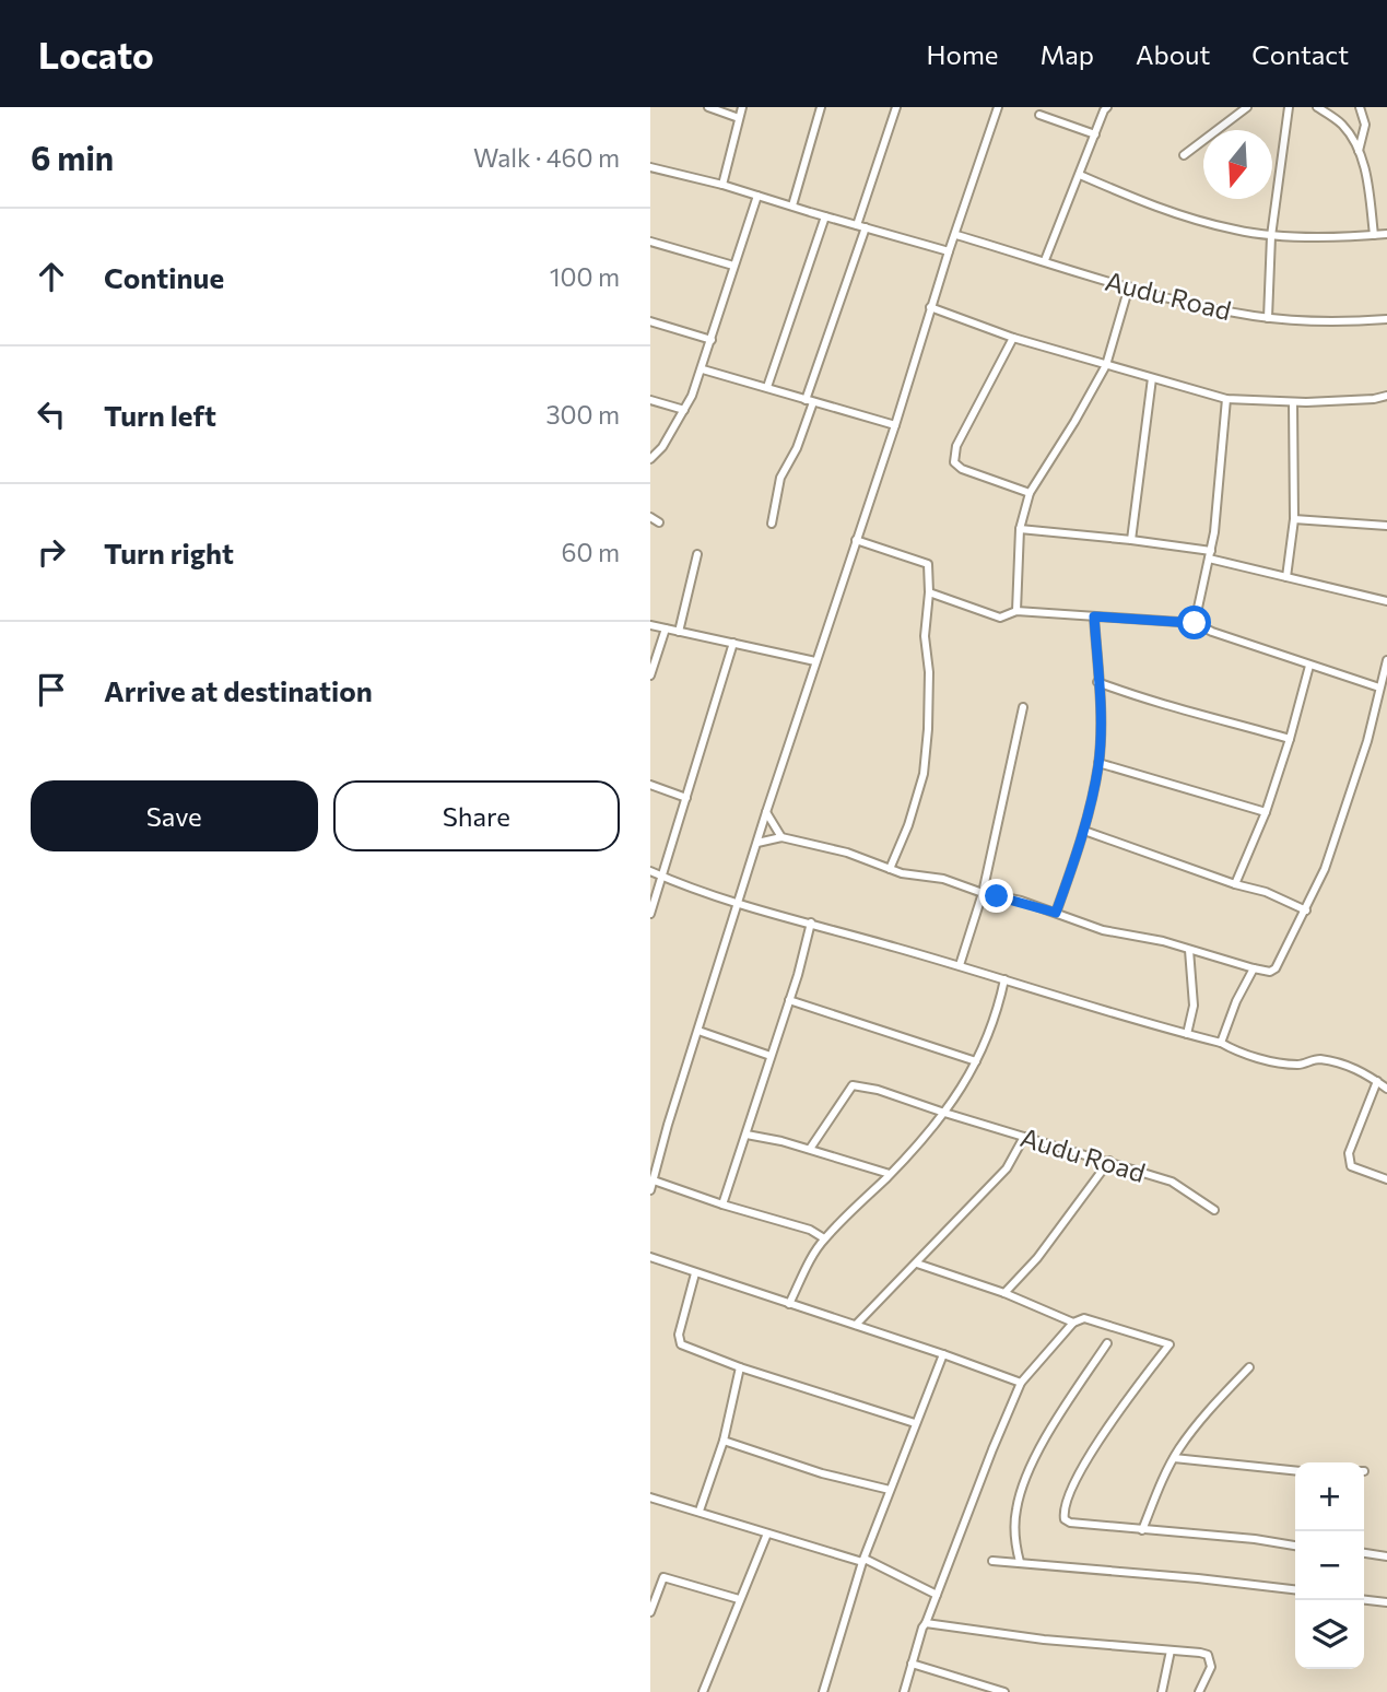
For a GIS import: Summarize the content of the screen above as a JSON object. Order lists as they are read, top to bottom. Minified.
{"streets":{"street":["Audu Road"]},"north":"bottom","page":{"header":"Locato","nav":["Home","Map","About","Contact"],"heading":["6 min","Walk · 460 m"],"list":[["Continue","100 m"],["Turn left","300 m"],["Turn right","60 m"],"Arrive at destination"],"buttons":["Save","Share"],"map_buttons":["+","−"]}}
